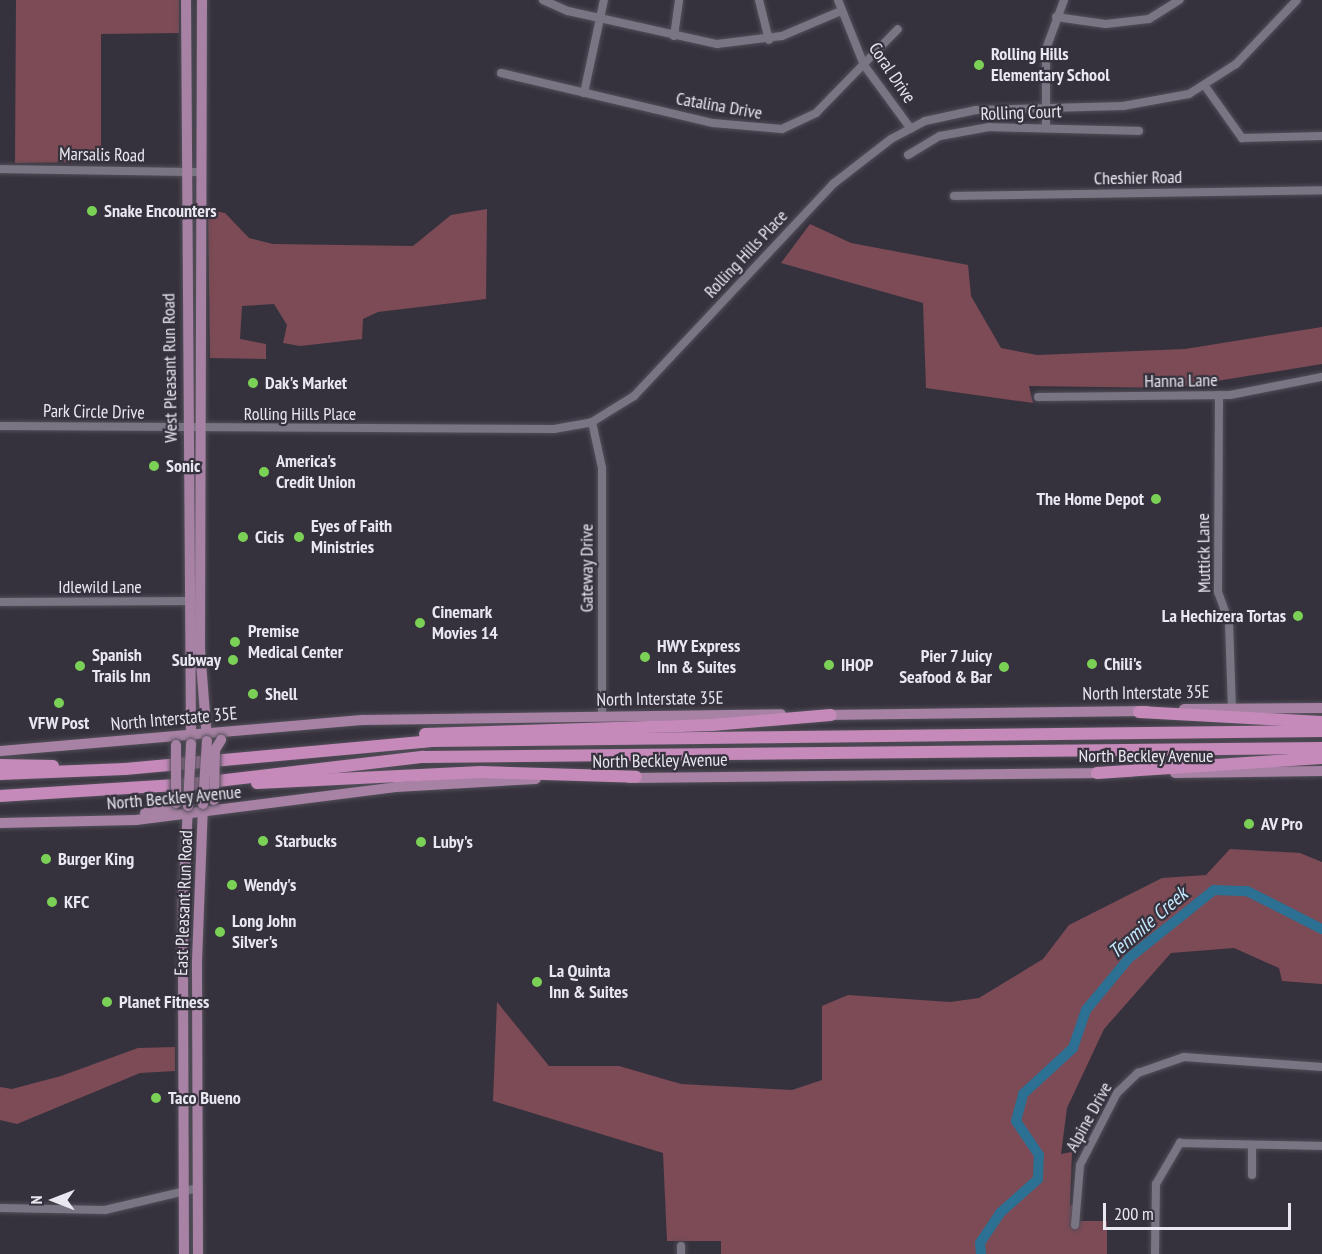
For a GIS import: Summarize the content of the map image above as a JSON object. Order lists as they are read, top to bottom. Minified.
{"streets":{"main road":["West Pleasant Run Road","North Interstate 35E","North Beckley Avenue","East Pleasant Run Road"],"street":["Coral Drive","Catalina Drive","Rolling Court","Marsalis Road","Cheshier Road","Rolling Hills Place","Hanna Lane","Park Circle Drive","Muttick Lane","Gateway Drive","Idlewild Lane","Alpine Drive"]},"crossings":[["Coral Drive","Catalina Drive"],["Coral Drive","Rolling Hills Place"],["Marsalis Road","West Pleasant Run Road"],["Rolling Hills Place","West Pleasant Run Road"],["Rolling Hills Place","Park Circle Drive"],["Rolling Hills Place","Gateway Drive"],["West Pleasant Run Road","Park Circle Drive"],["West Pleasant Run Road","Idlewild Lane"],["West Pleasant Run Road","North Interstate 35E"],["West Pleasant Run Road","East Pleasant Run Road"],["Hanna Lane","Muttick Lane"],["Muttick Lane","North Interstate 35E"],["Gateway Drive","North Interstate 35E"],["North Interstate 35E","East Pleasant Run Road"],["North Beckley Avenue","East Pleasant Run Road"]],"water":["Tenmile Creek"],"places":["Rolling Hills Elementary School","Snake Encounters","Dak's Market","Sonic","America's Credit Union","The Home Depot","Cicis","Eyes of Faith Ministries","La Hechizera Tortas","Cinemark Movies 14","Premise Medical Center","HWY Express Inn & Suites","Subway","Chili's","IHOP","Spanish Trails Inn","Pier 7 Juicy Seafood & Bar","Shell","VFW Post","AV Pro","Starbucks","Luby's","Burger King","Wendy's","KFC","Long John Silver's","La Quinta Inn & Suites","Planet Fitness","Taco Bueno"],"scale_bar":"200 m","north":"left"}
